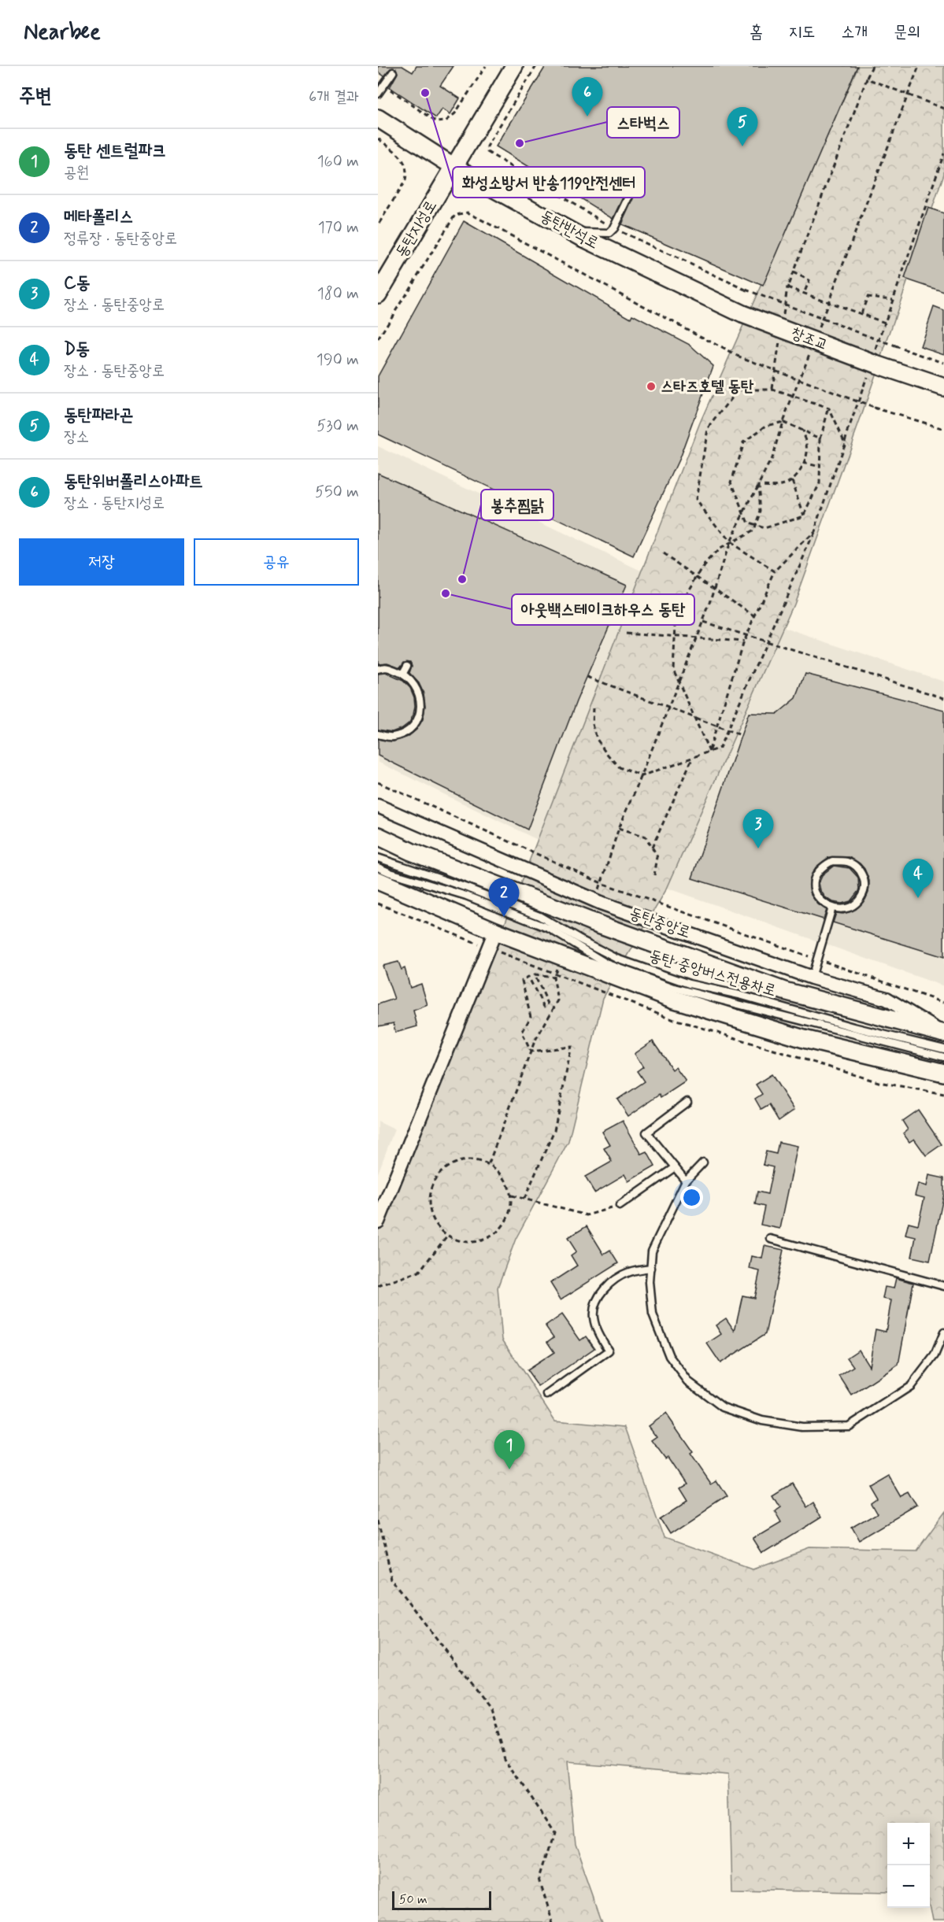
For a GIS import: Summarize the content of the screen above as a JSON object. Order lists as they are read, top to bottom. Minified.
{"streets":{"street":["동탄지성로","동탄반석로","창조교","동탄중앙로"],"lane":["동탄 중앙버스전용차로"]},"crossings":[["동탄지성로","동탄반석로"],["동탄반석로","창조교"]],"places":["화성소방서 반송119안전센터","스타벅스","스타즈호텔 동탄","봉추찜닭","아웃백스테이크하우스 동탄"],"scale_bar":"50 m","page":{"header":"Nearbee","nav":["홈","지도","소개","문의"],"heading":["주변","6개 결과"],"pins":["6","5","3","4","2","1"],"list":[{"mark":"1","name":"동탄 센트럴파크","note":"공원","value":"160 m"},{"mark":"2","name":"메타폴리스","note":"정류장 · 동탄중앙로","value":"170 m"},{"mark":"3","name":"C동","note":"장소 · 동탄중앙로","value":"180 m"},{"mark":"4","name":"D동","note":"장소 · 동탄중앙로","value":"190 m"},{"mark":"5","name":"동탄파라곤","note":"장소","value":"530 m"},{"mark":"6","name":"동탄위버폴리스아파트","note":"장소 · 동탄지성로","value":"550 m"}],"buttons":["저장","공유"],"map_buttons":["+","−"],"scale":"50 m"}}
